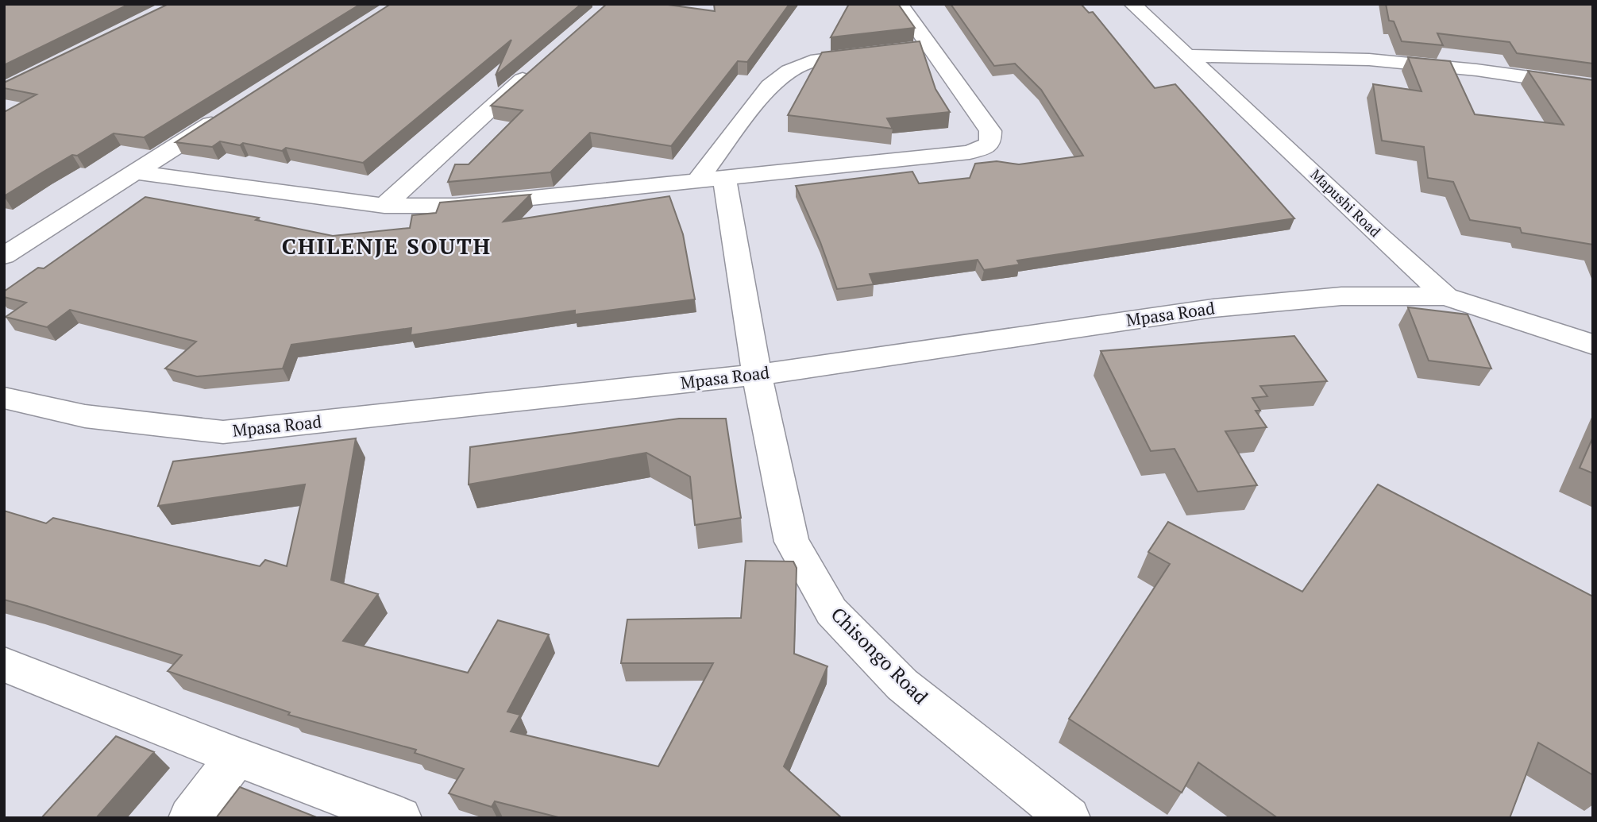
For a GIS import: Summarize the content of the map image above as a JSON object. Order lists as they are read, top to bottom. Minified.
{"streets":{"street":["Mapushi Road","Mpasa Road","Chisongo Road"]},"crossings":[["Mapushi Road","Mpasa Road"],["Mpasa Road","Chisongo Road"]],"districts":["CHILENJE SOUTH"]}
